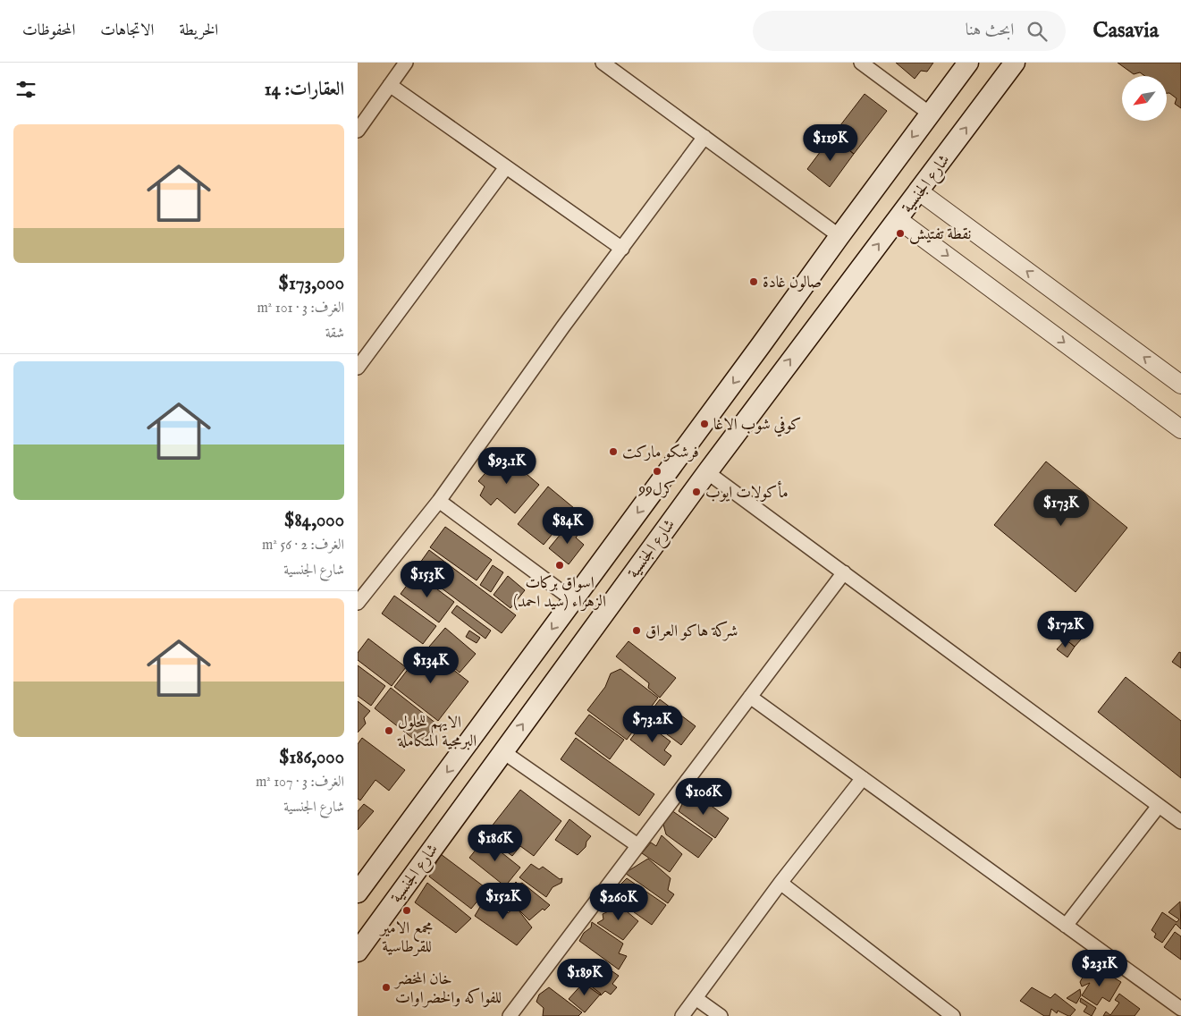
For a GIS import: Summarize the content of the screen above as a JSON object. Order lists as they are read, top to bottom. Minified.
{"streets":{"main road":["شارع الجنسية"]},"places":["نقطة تفتيش","صالون غادة","كوفي شوب الاغا","فرشكو ماركت","كرل99","مأكولات ايوب","اسواق بركات الزهراء (سيد احمد)","شركة هاكو العراق","الايهم للحلول البرمجية المتكاملة","مجمع الامير للقرطاسية","خان المخضر للفواكه والخضراوات"],"north":"bottom left","page":{"header":"Casavia","search":"ابحث هنا","nav":["الخريطة","الاتجاهات","المحفوظات"],"heading":"العقارات: 14","list":[{"name":"$173,000","note":"الغرف: 3 · 101 m² · شقة"},{"name":"$84,000","note":"الغرف: 2 · 56 m² · شارع الجنسية"},{"name":"$186,000","note":"الغرف: 3 · 107 m² · شارع الجنسية"}],"price":["$119K","$93.1K","$173K","$84K","$153K","$172K","$134K","$73.2K","$106K","$186K","$152K","$260K","$231K","$189K"]}}
